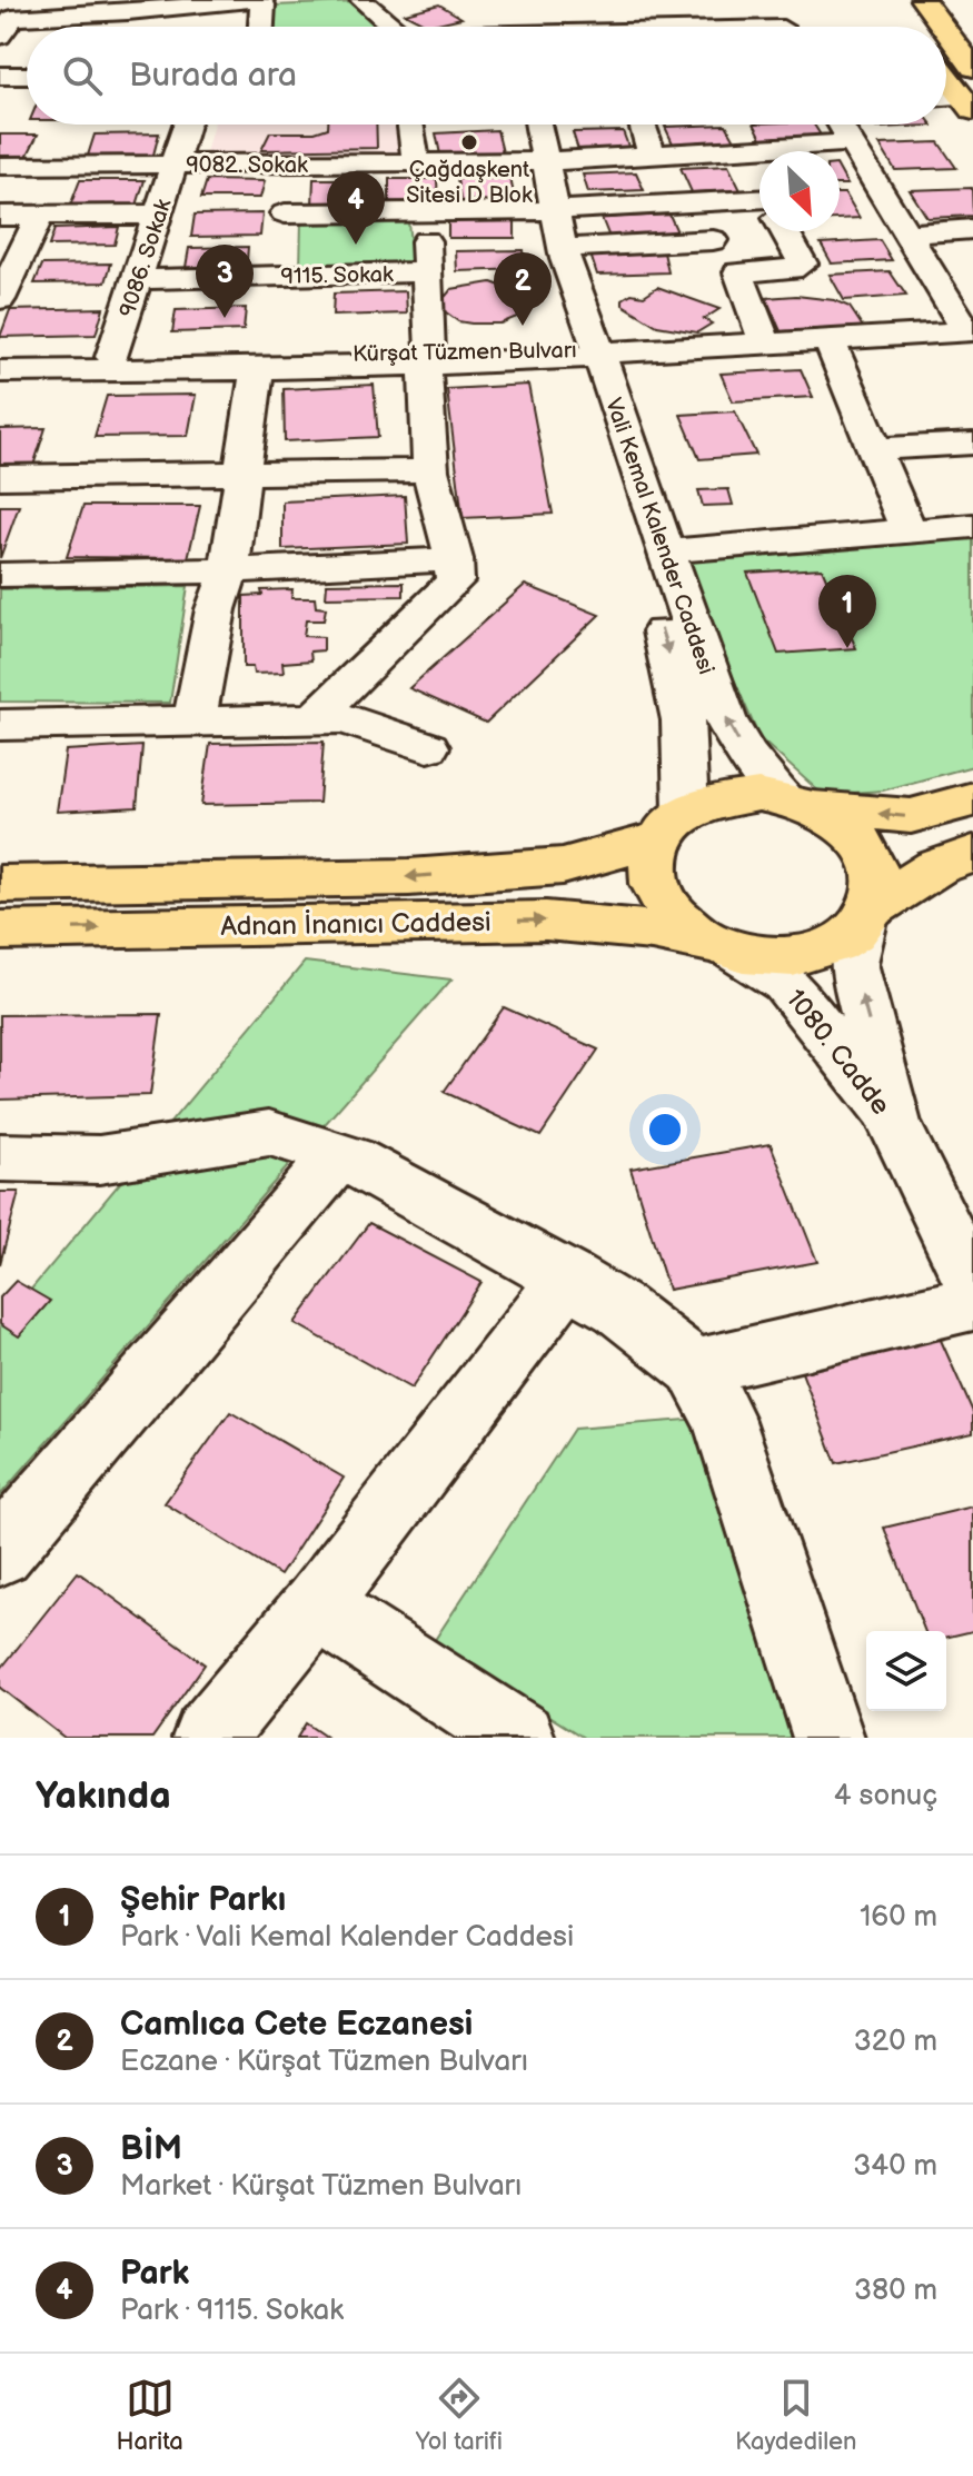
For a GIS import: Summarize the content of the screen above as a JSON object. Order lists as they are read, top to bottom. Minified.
{"streets":{"main road":["Adnan İnanıcı Caddesi"],"street":["9082. Sokak","9086. Sokak","9115. Sokak","Kürşat Tüzmen Bulvarı","Vali Kemal Kalender Caddesi","1080. Cadde"]},"crossings":[["9082. Sokak","9086. Sokak"],["9082. Sokak","Vali Kemal Kalender Caddesi"],["9086. Sokak","9115. Sokak"],["9086. Sokak","Kürşat Tüzmen Bulvarı"],["Kürşat Tüzmen Bulvarı","Vali Kemal Kalender Caddesi"],["Vali Kemal Kalender Caddesi","Adnan İnanıcı Caddesi"],["Vali Kemal Kalender Caddesi","1080. Cadde"],["Adnan İnanıcı Caddesi","1080. Cadde"]],"places":["Çağdaşkent Sitesi D Blok"],"north":"bottom right","page":{"search":"Burada ara","pins":["4","3","2","1"],"heading":["Yakında","4 sonuç"],"list":[{"mark":"1","name":"Şehir Parkı","note":"Park · Vali Kemal Kalender Caddesi","value":"160 m"},{"mark":"2","name":"Camlıca Cete Eczanesi","note":"Eczane · Kürşat Tüzmen Bulvarı","value":"320 m"},{"mark":"3","name":"BİM","note":"Market · Kürşat Tüzmen Bulvarı","value":"340 m"},{"mark":"4","name":"Park","note":"Park · 9115. Sokak","value":"380 m"}],"nav":["Harita","Yol tarifi","Kaydedilen"]}}
